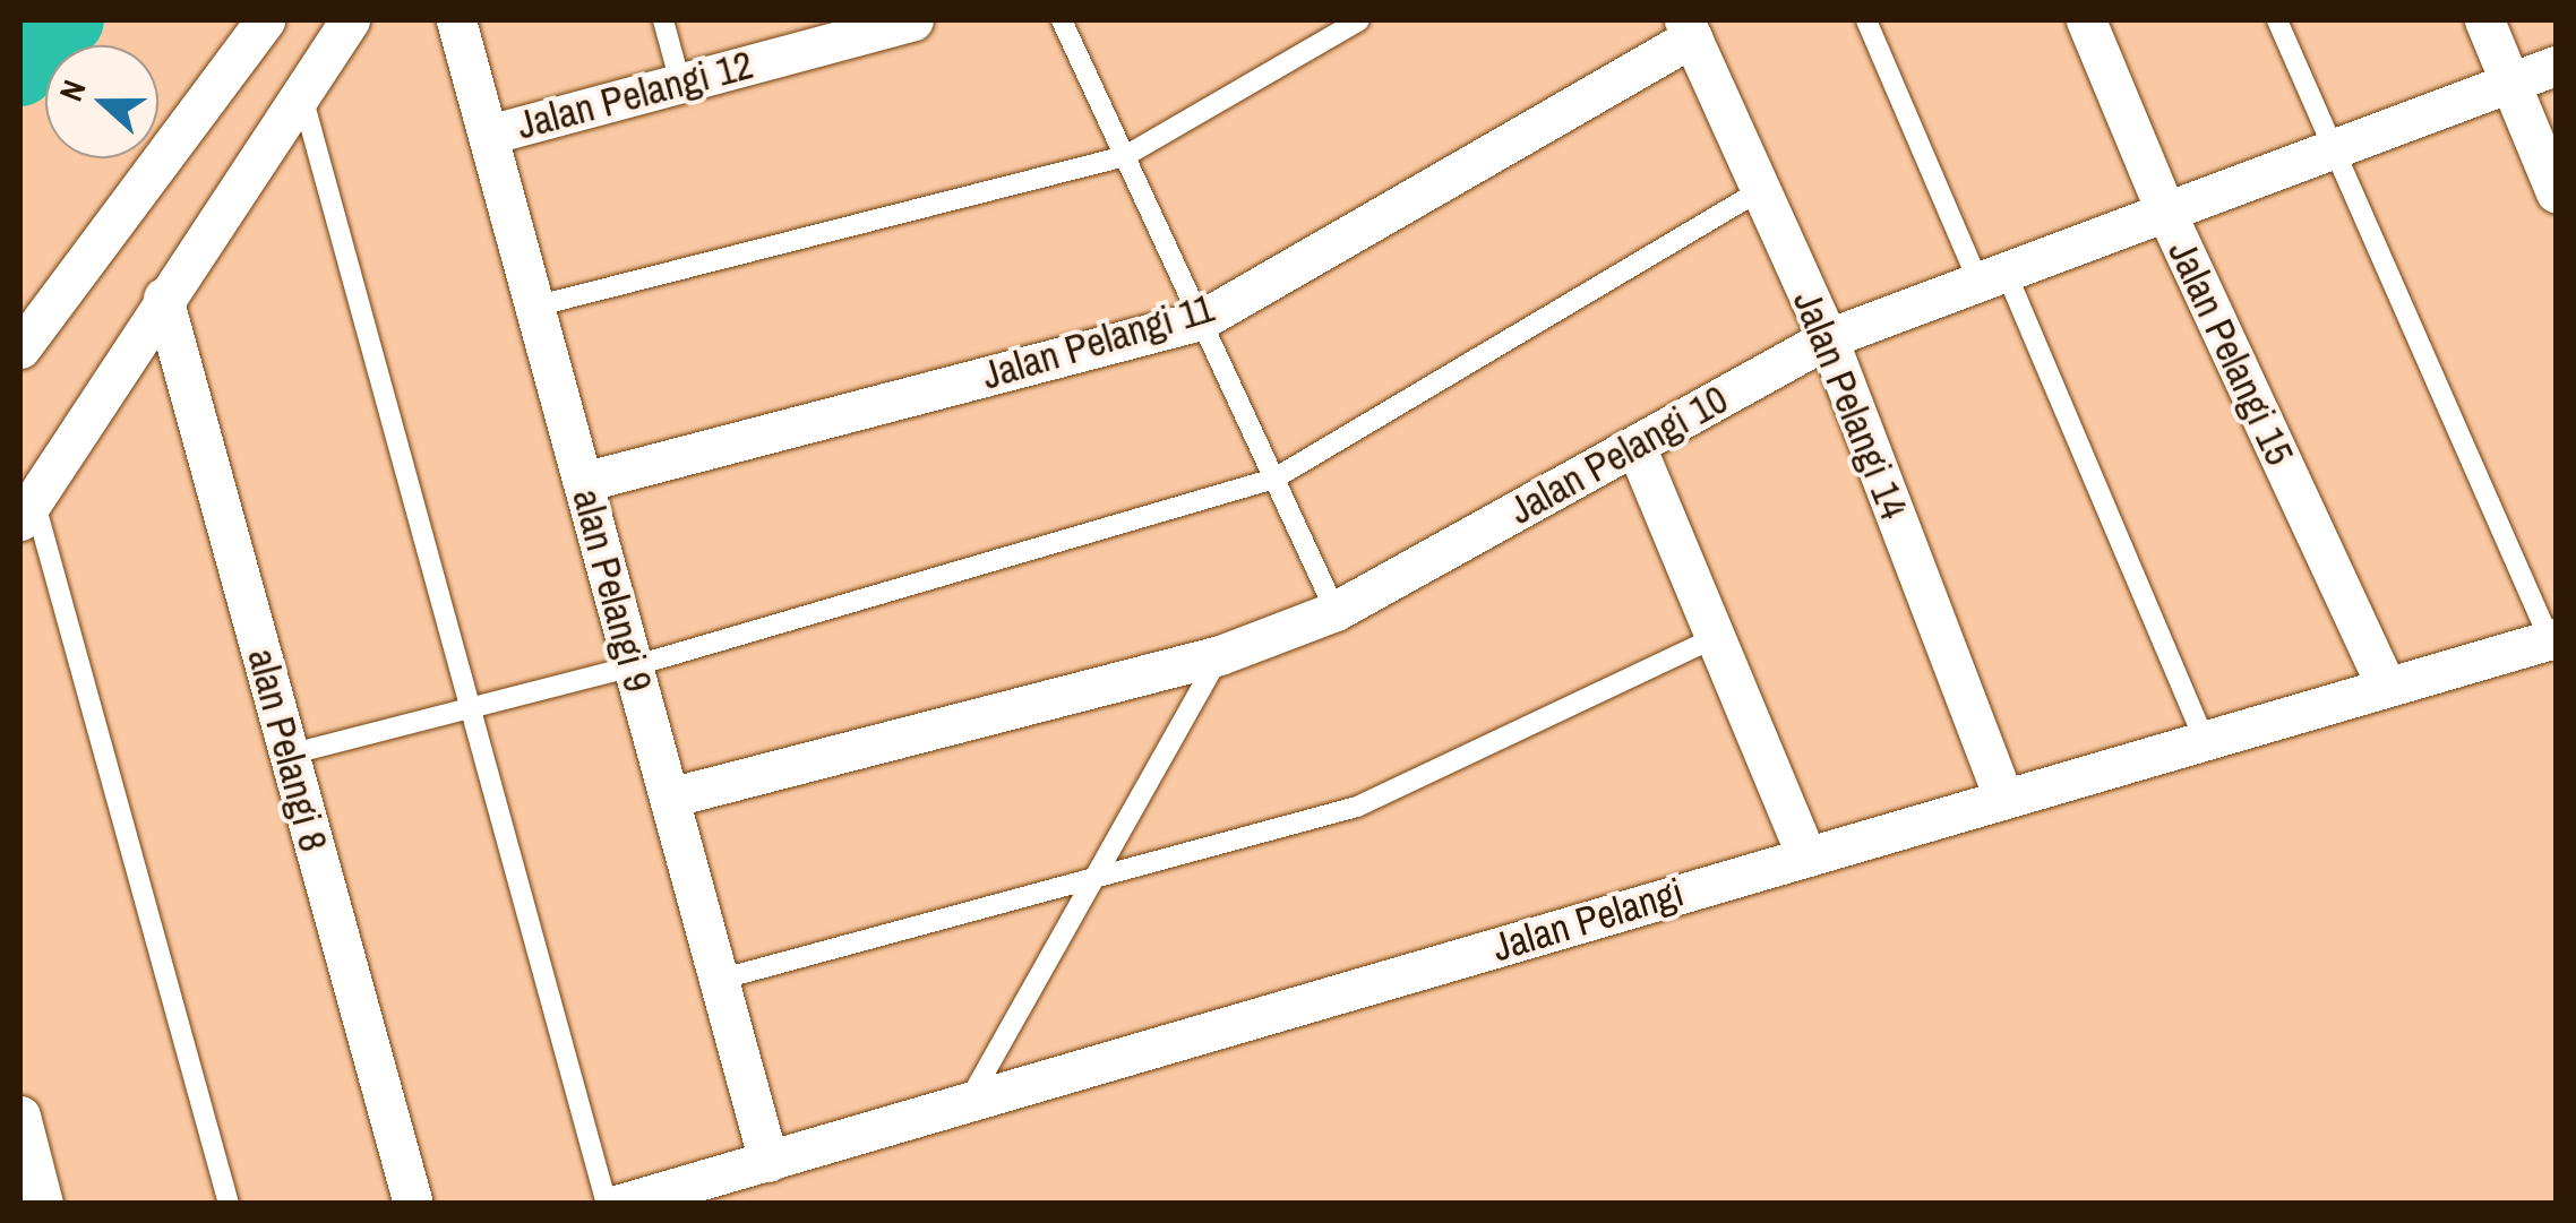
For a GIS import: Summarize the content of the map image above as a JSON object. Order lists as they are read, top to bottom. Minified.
{"streets":{"street":["Jalan Pelangi 12","Jalan Pelangi 11","Jalan Pelangi 15","Jalan Pelangi 14","Jalan Pelangi 10","alan Pelangi 9","alan Pelangi 8","Jalan Pelangi"]},"crossings":[["Jalan Pelangi 12","alan Pelangi 9"],["Jalan Pelangi 11","Jalan Pelangi 14"],["Jalan Pelangi 11","alan Pelangi 9"],["Jalan Pelangi 15","Jalan Pelangi 10"],["Jalan Pelangi 15","Jalan Pelangi"],["Jalan Pelangi 14","Jalan Pelangi 10"],["Jalan Pelangi 14","Jalan Pelangi"],["Jalan Pelangi 10","alan Pelangi 9"],["alan Pelangi 9","Jalan Pelangi"]],"north":"left"}
